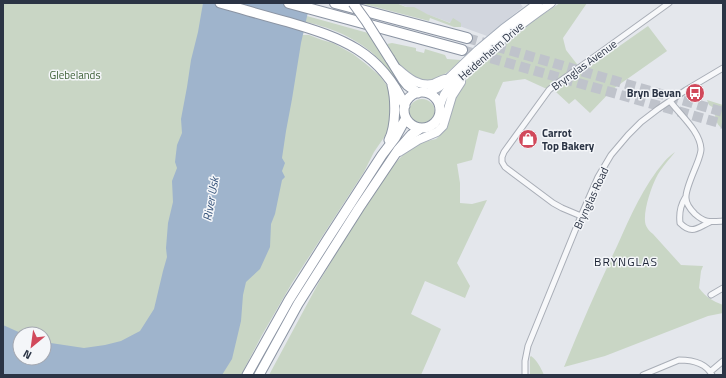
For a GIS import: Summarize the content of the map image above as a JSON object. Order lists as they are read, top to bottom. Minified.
{"streets":{"main road":["Heidenheim Drive"],"street":["Brynglas Avenue","Brynglas Road"]},"crossings":[["Brynglas Avenue","Brynglas Road"]],"districts":["BRYNGLAS"],"water":["River Usk"],"parks":["Glebelands"],"places":{"bus stop":["Bryn Bevan"],"shop":["Carrot Top Bakery"]},"north":"bottom left"}
